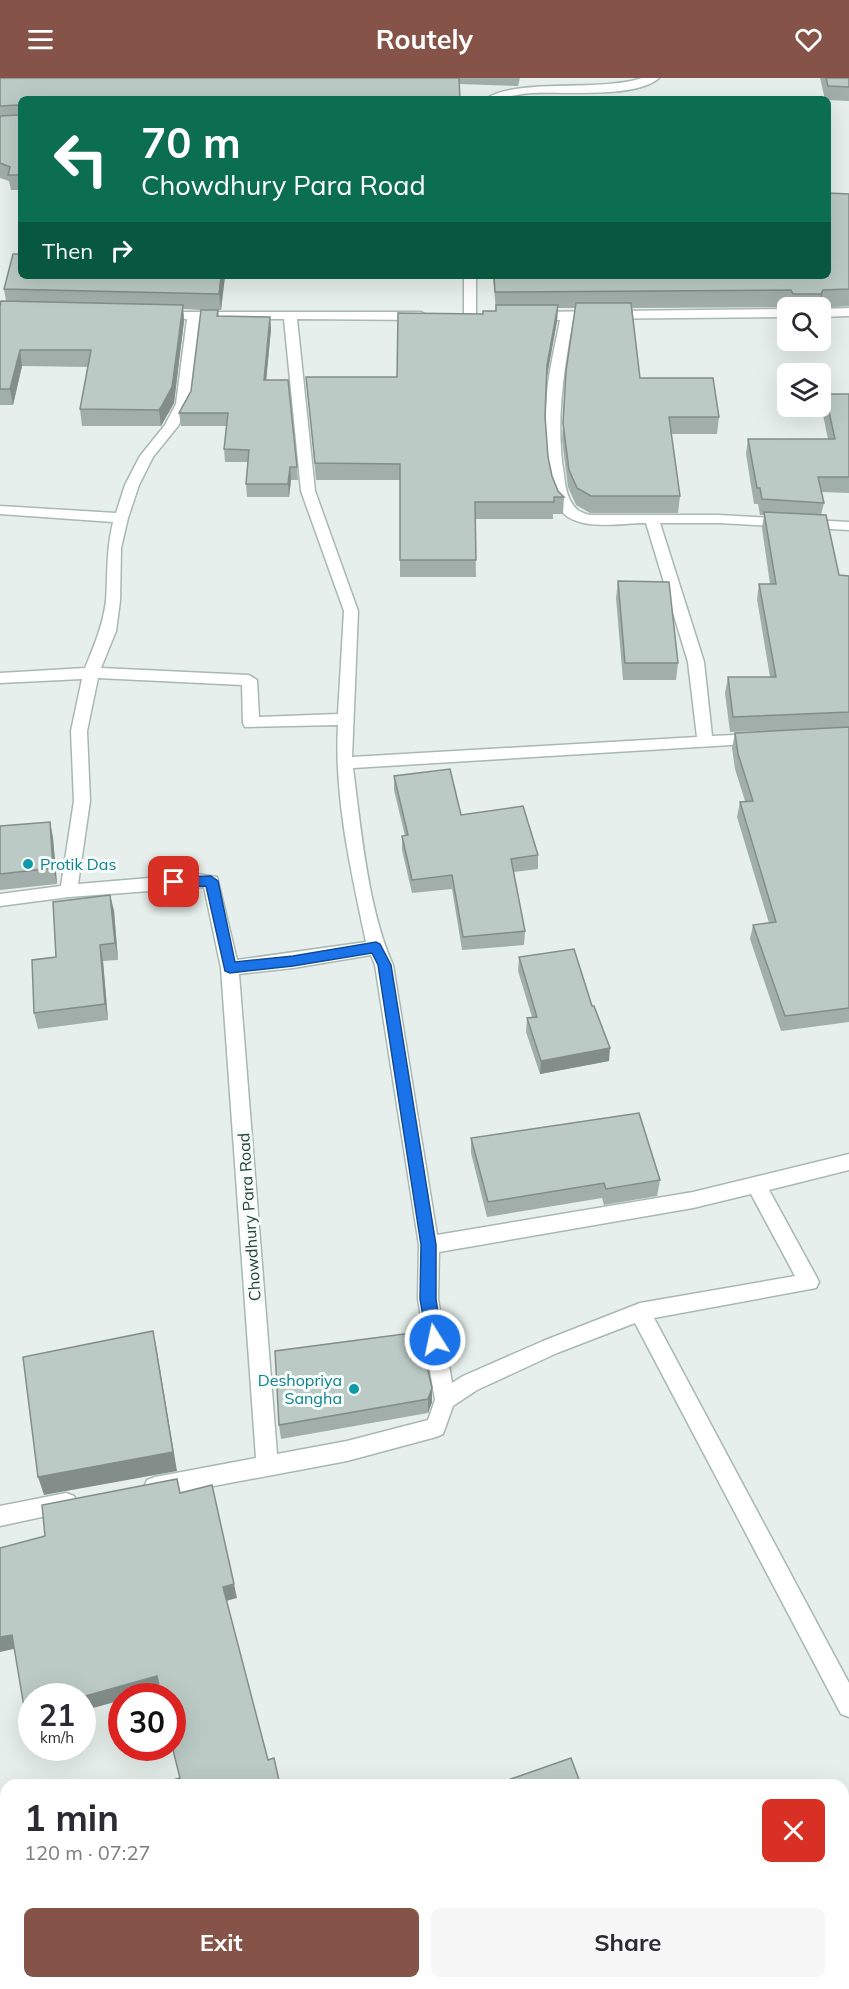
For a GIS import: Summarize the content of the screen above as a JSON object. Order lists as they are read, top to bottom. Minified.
{"streets":{"street":["Chowdhury Para Road"]},"places":["Protik Das","Deshopriya Sangha"],"page":{"header":"Routely","turn":["70 m","Chowdhury Para Road"],"then":"Then","speed":"21 km/h","limit":"30","heading":["1 min","120 m · 07:27"],"buttons":["Exit","Share"]}}
